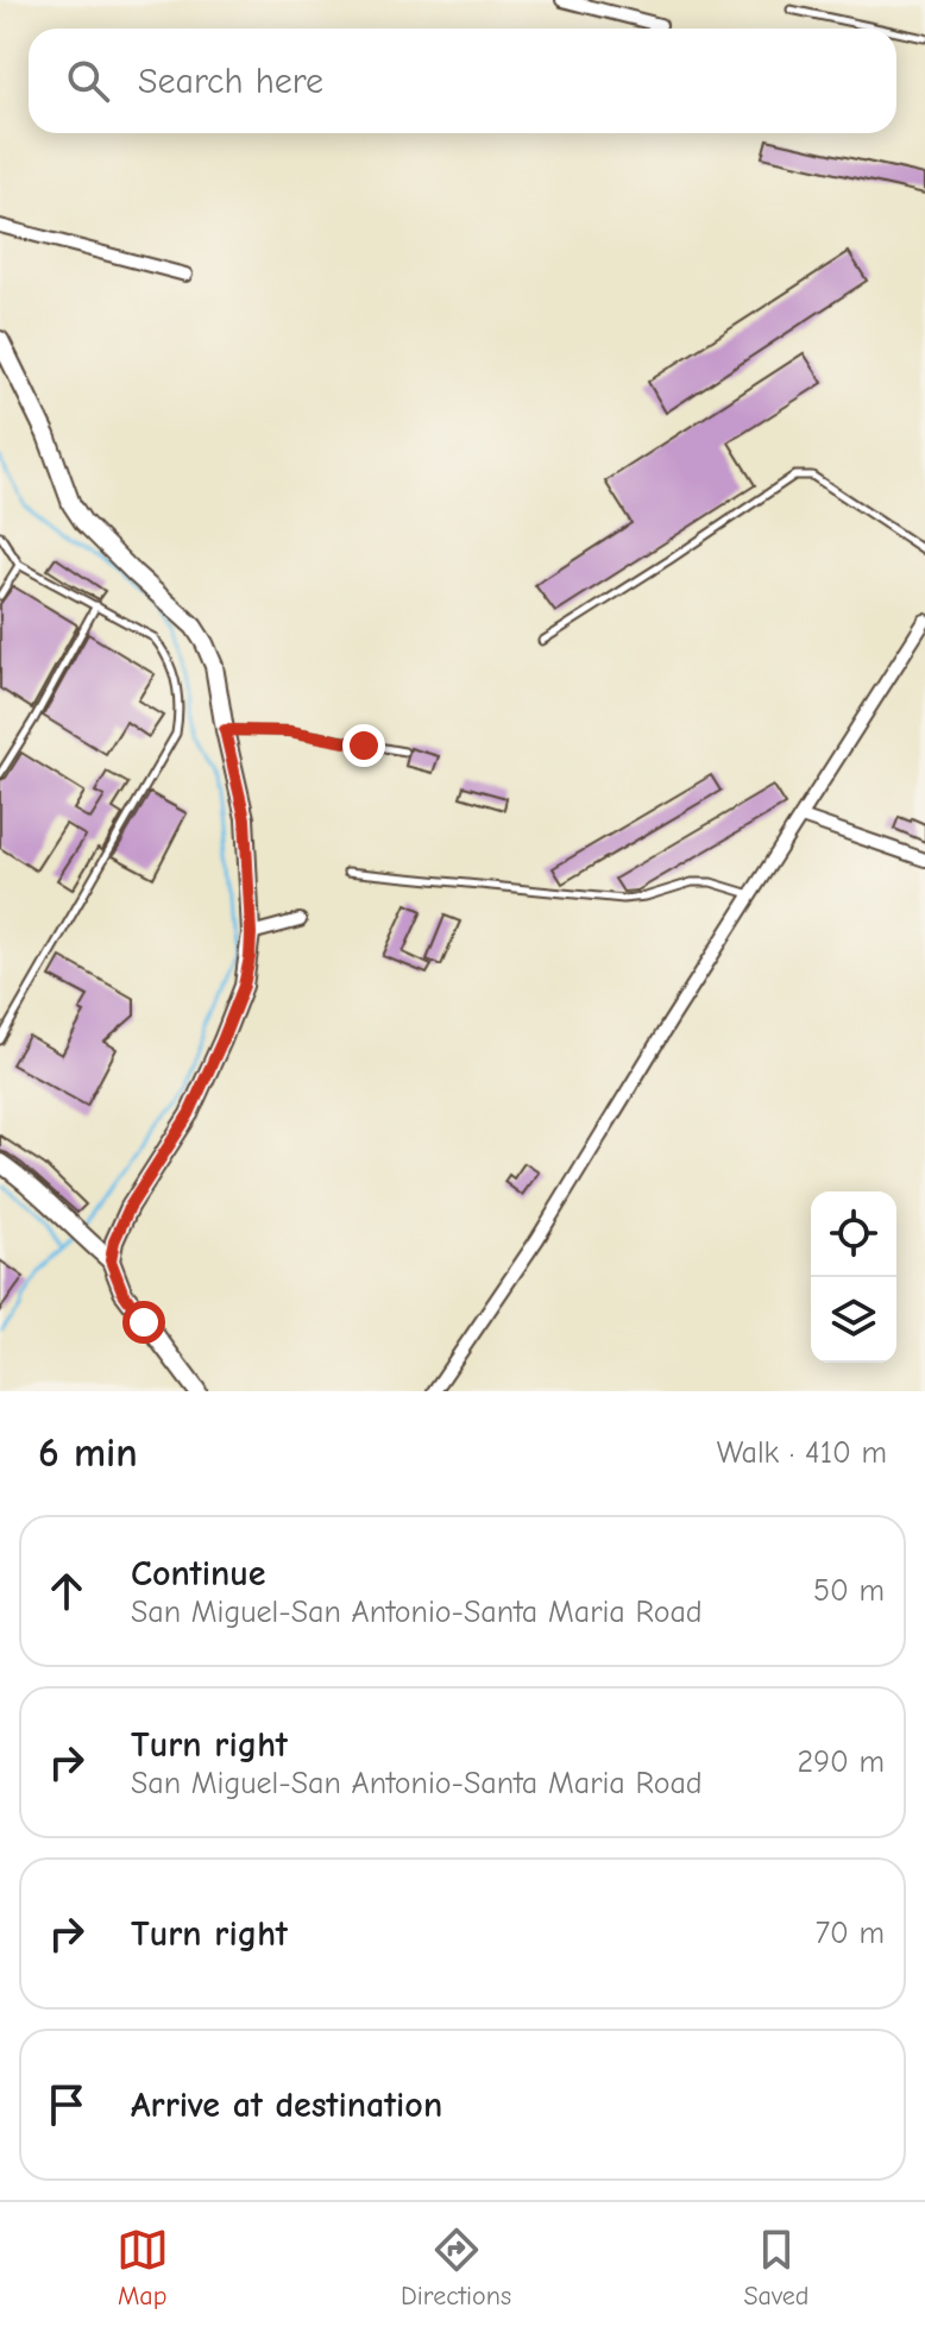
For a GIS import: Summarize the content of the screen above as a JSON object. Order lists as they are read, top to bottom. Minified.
{"page":{"search":"Search here","heading":["6 min","Walk · 410 m"],"list":[["Continue","San Miguel-San Antonio-Santa Maria Road","50 m"],["Turn right","San Miguel-San Antonio-Santa Maria Road","290 m"],["Turn right","70 m"],"Arrive at destination"],"nav":["Map","Directions","Saved"]}}
